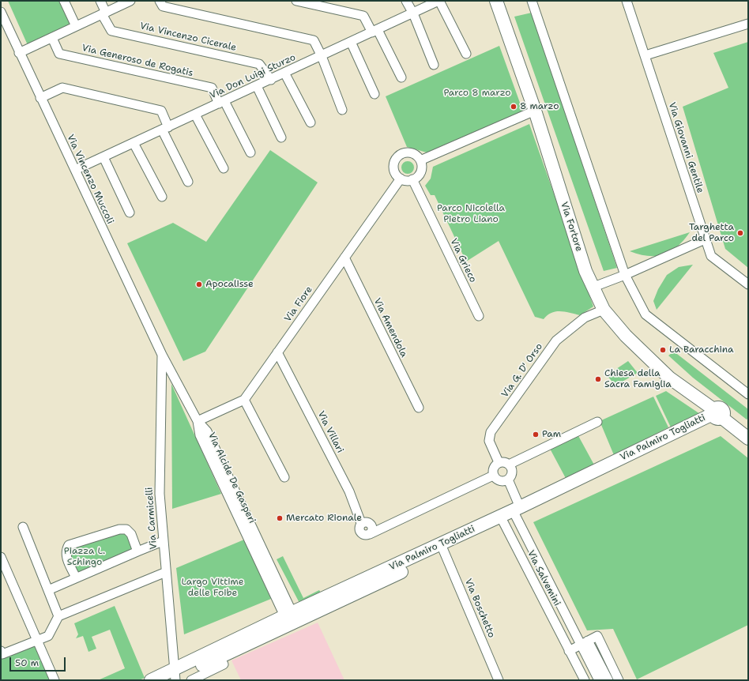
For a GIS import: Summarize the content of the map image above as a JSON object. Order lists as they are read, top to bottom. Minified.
{"streets":{"street":["Via Vincenzo Cicerale","Via Generoso de Rogatis","Via Don Luigi Sturzo","Via Giovanni Gentile","Via Vincenzo Muccoli","Via Fortore","Via Grieco","Via Fiore","Via Amendola","Via G. D' Orso","Via Villari","Via Palmiro Togliatti","Via Alcide De Gasperi","Via Carmicelli","Via Salvemini","Via Boschetto"]},"crossings":[["Via Vincenzo Cicerale","Via Don Luigi Sturzo"],["Via Generoso de Rogatis","Via Don Luigi Sturzo"],["Via Don Luigi Sturzo","Via Vincenzo Muccoli"],["Via Vincenzo Muccoli","Via Alcide De Gasperi"],["Via Vincenzo Muccoli","Via Carmicelli"],["Via Fortore","Via G. D' Orso"],["Via Fortore","Via Palmiro Togliatti"],["Via Grieco","Via Fiore"],["Via Fiore","Via Amendola"],["Via Fiore","Via Villari"],["Via G. D' Orso","Via Villari"],["Via Palmiro Togliatti","Via Alcide De Gasperi"],["Via Palmiro Togliatti","Via Carmicelli"],["Via Palmiro Togliatti","Via Salvemini"],["Via Palmiro Togliatti","Via Boschetto"]],"parks":["Parco 8 marzo","Parco Nicolella Pietro Liano","Piazza L. Schingo","Largo Vittime delle Foibe"],"places":["8 marzo","Targhetta del Parco","Apocalisse","La Baracchina","Chiesa della Sacra Famiglia","Pam","Mercato Rionale"],"scale_bar":"50 m"}
